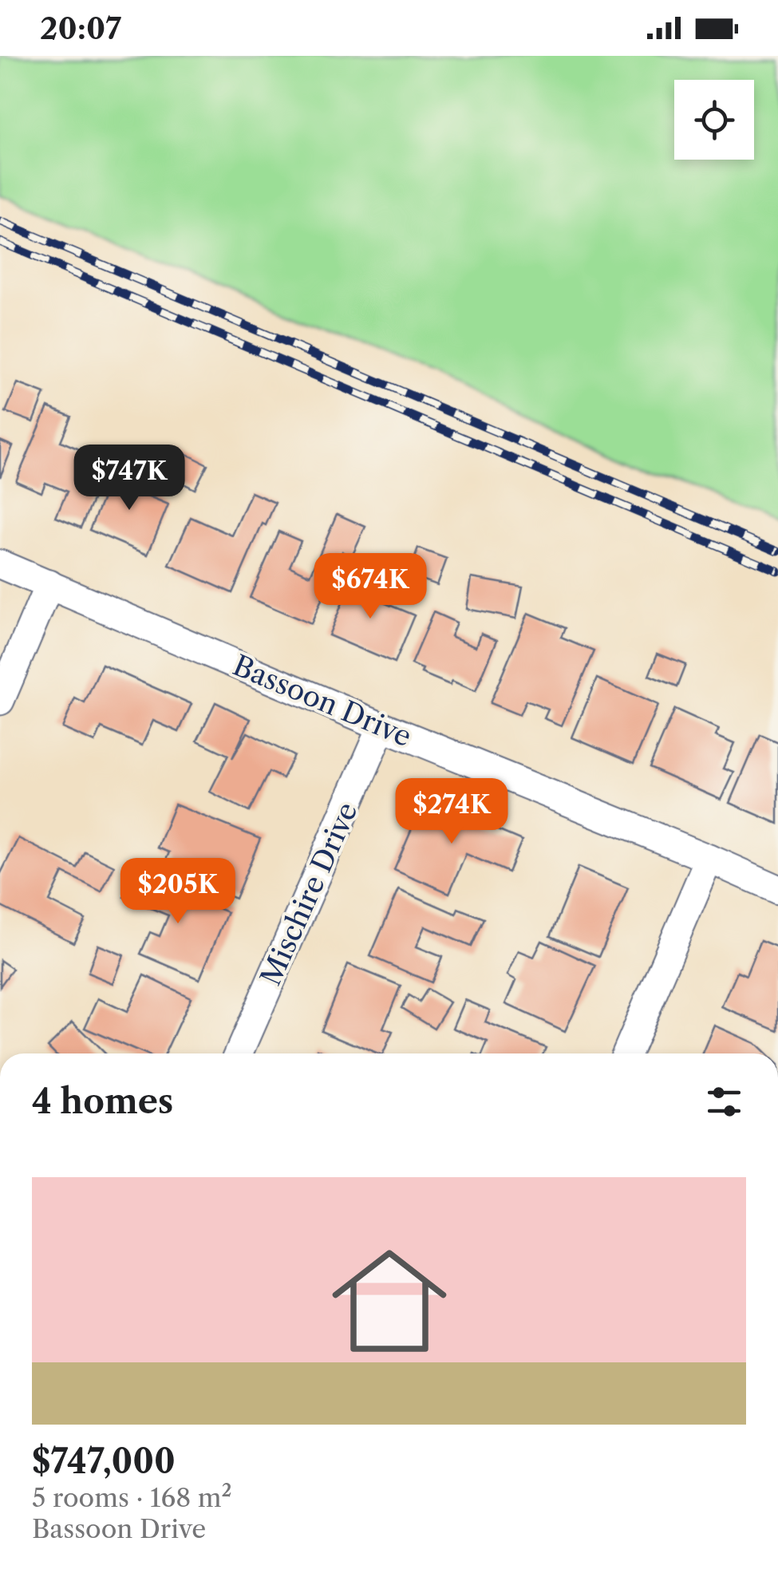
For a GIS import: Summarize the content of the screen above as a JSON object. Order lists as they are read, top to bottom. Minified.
{"streets":{"street":["Bassoon Drive","Mischire Drive"]},"crossings":[["Bassoon Drive","Mischire Drive"]],"page":{"status":"20:07","price":["$747K","$674K","$274K","$205K"],"heading":"4 homes","list":[{"name":"$747,000","note":"5 rooms · 168 m² · Bassoon Drive"}]}}
